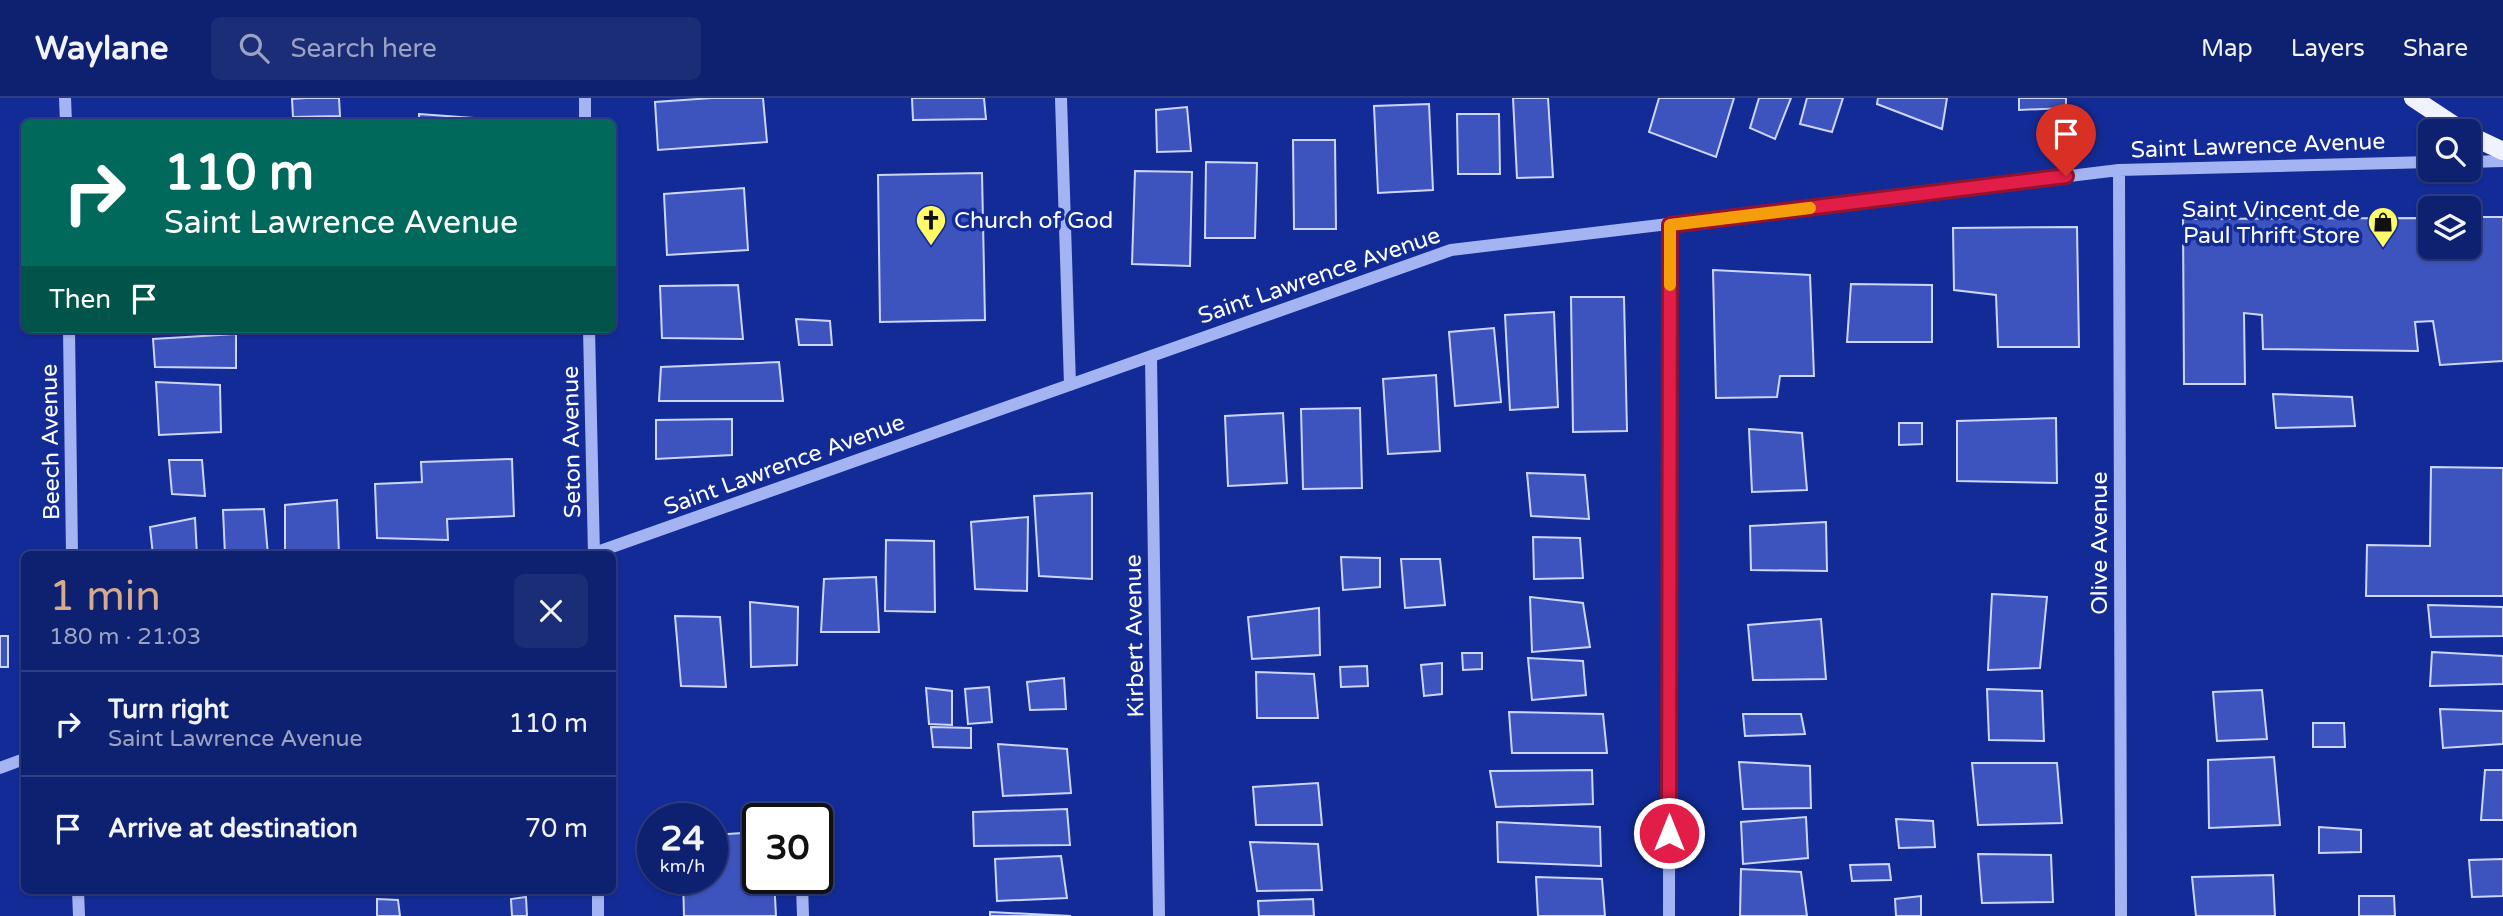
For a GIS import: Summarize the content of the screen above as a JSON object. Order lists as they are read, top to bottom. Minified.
{"streets":{"street":["Saint Lawrence Avenue","Beech Avenue","Seton Avenue","Olive Avenue","Kirbert Avenue"]},"crossings":[["Saint Lawrence Avenue","Olive Avenue"],["Saint Lawrence Avenue","Kirbert Avenue"]],"places":{"church":["Church of God"],"shop":["Saint Vincent de Paul Thrift Store"]},"page":{"header":"Waylane","search":"Search here","nav":["Map","Layers","Share"],"turn":["110 m","Saint Lawrence Avenue"],"then":"Then","heading":["1 min","180 m · 21:03"],"list":[{"name":"Turn right","note":"Saint Lawrence Avenue","value":"110 m"},{"name":"Arrive at destination","value":"70 m"}],"speed":"24 km/h","limit":"30"}}
